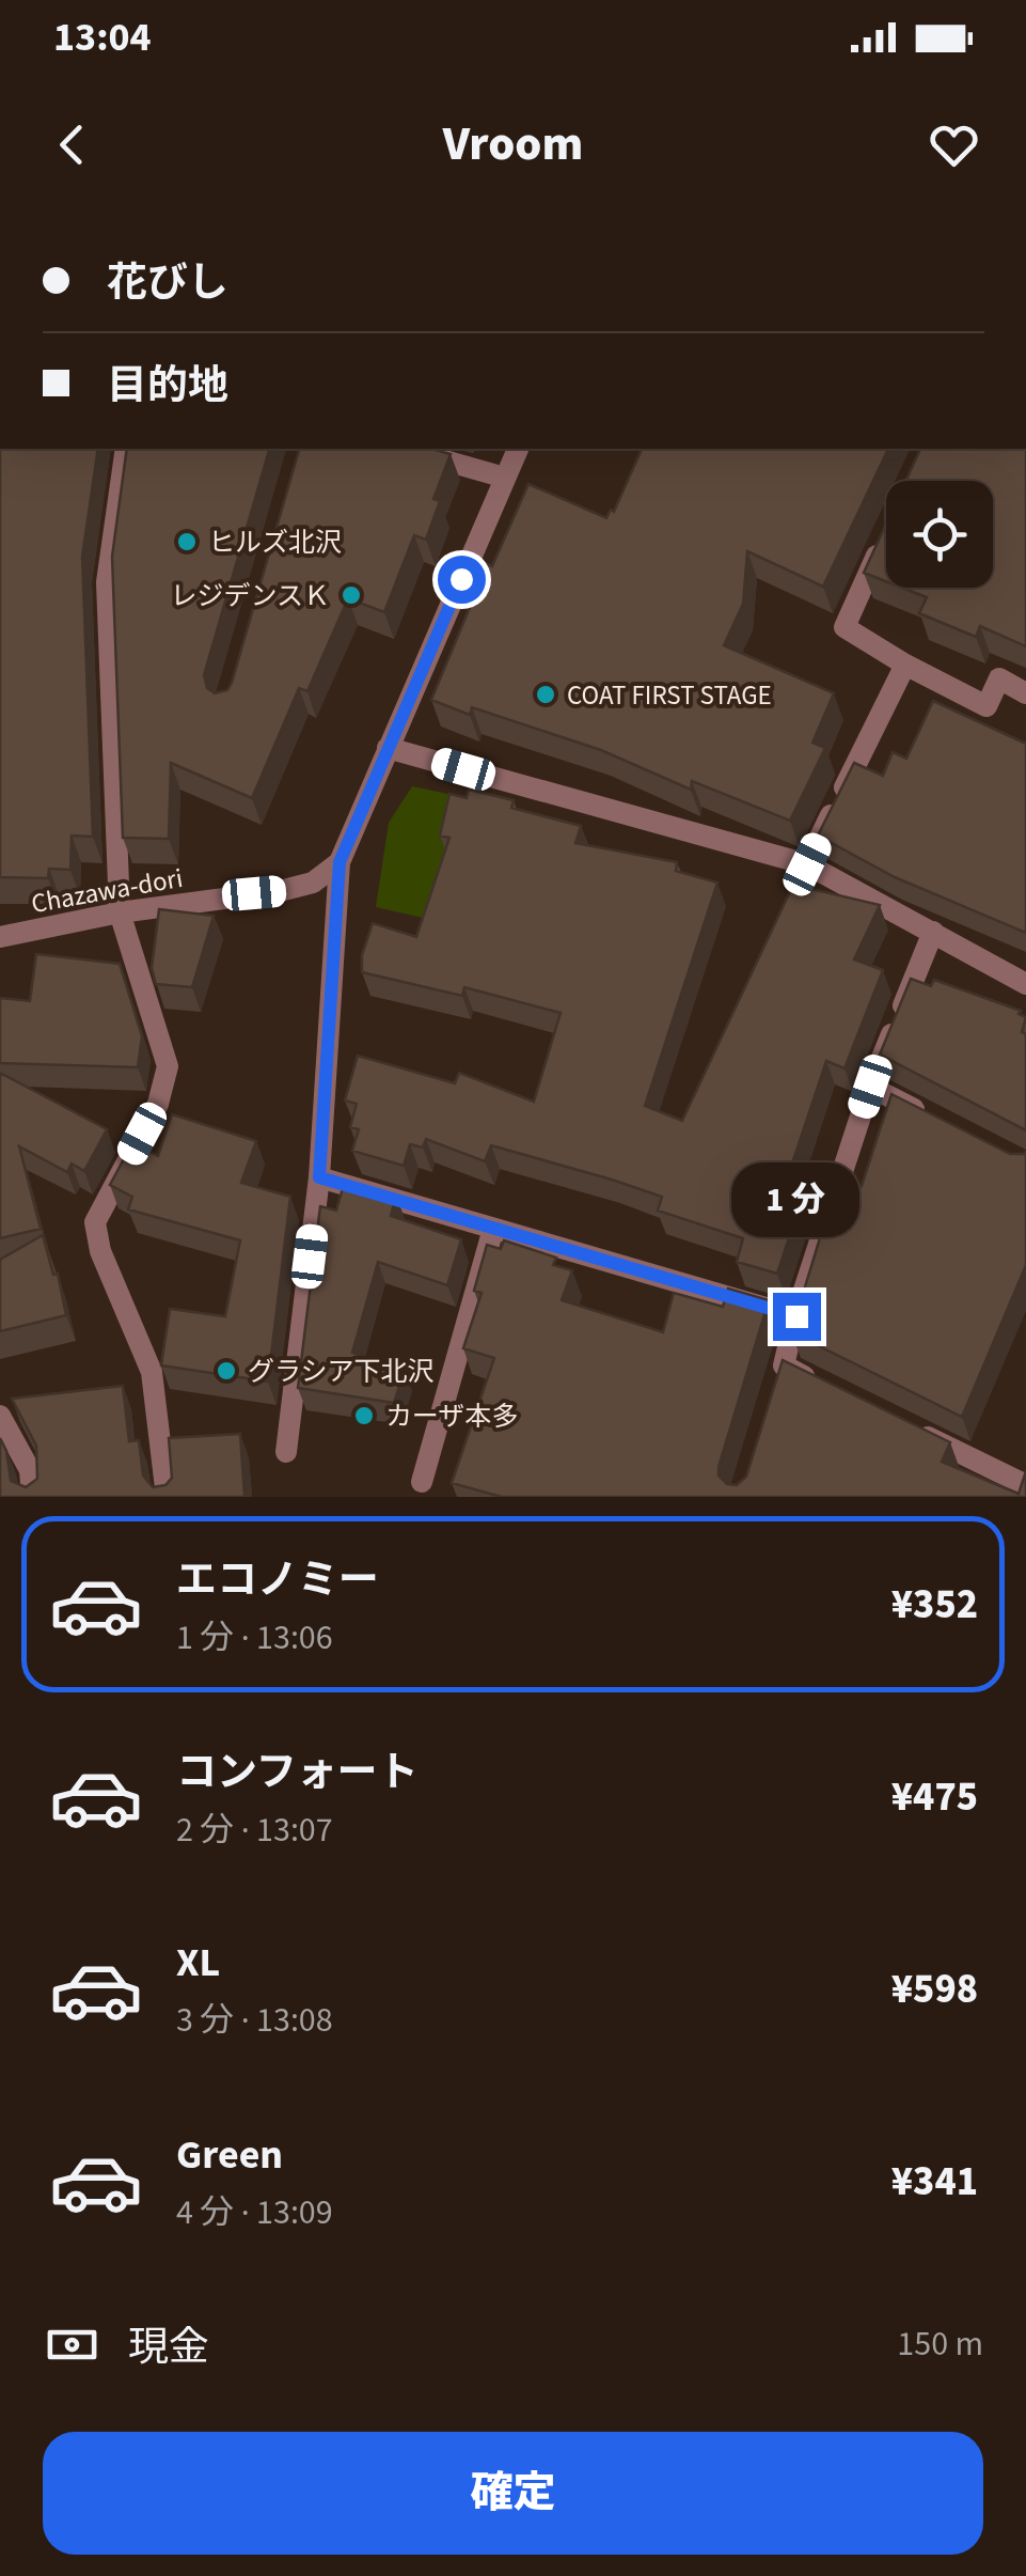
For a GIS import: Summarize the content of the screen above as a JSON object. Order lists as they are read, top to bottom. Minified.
{"streets":{"street":["Chazawa-dori"]},"places":["ヒルズ北沢","レジデンスＫ","COAT FIRST STAGE","グラシア下北沢","カーザ本多"],"page":{"status":"13:04","header":"Vroom","banner":["花びし","目的地"],"bubble":"1 分","list":[{"name":"エコノミー","note":"1 分 · 13:06","value":"¥352"},{"name":"コンフォート","note":"2 分 · 13:07","value":"¥475"},{"name":"XL","note":"3 分 · 13:08","value":"¥598"},{"name":"Green","note":"4 分 · 13:09","value":"¥341"}],"pay":["現金","150 m"],"buttons":"確定"}}
